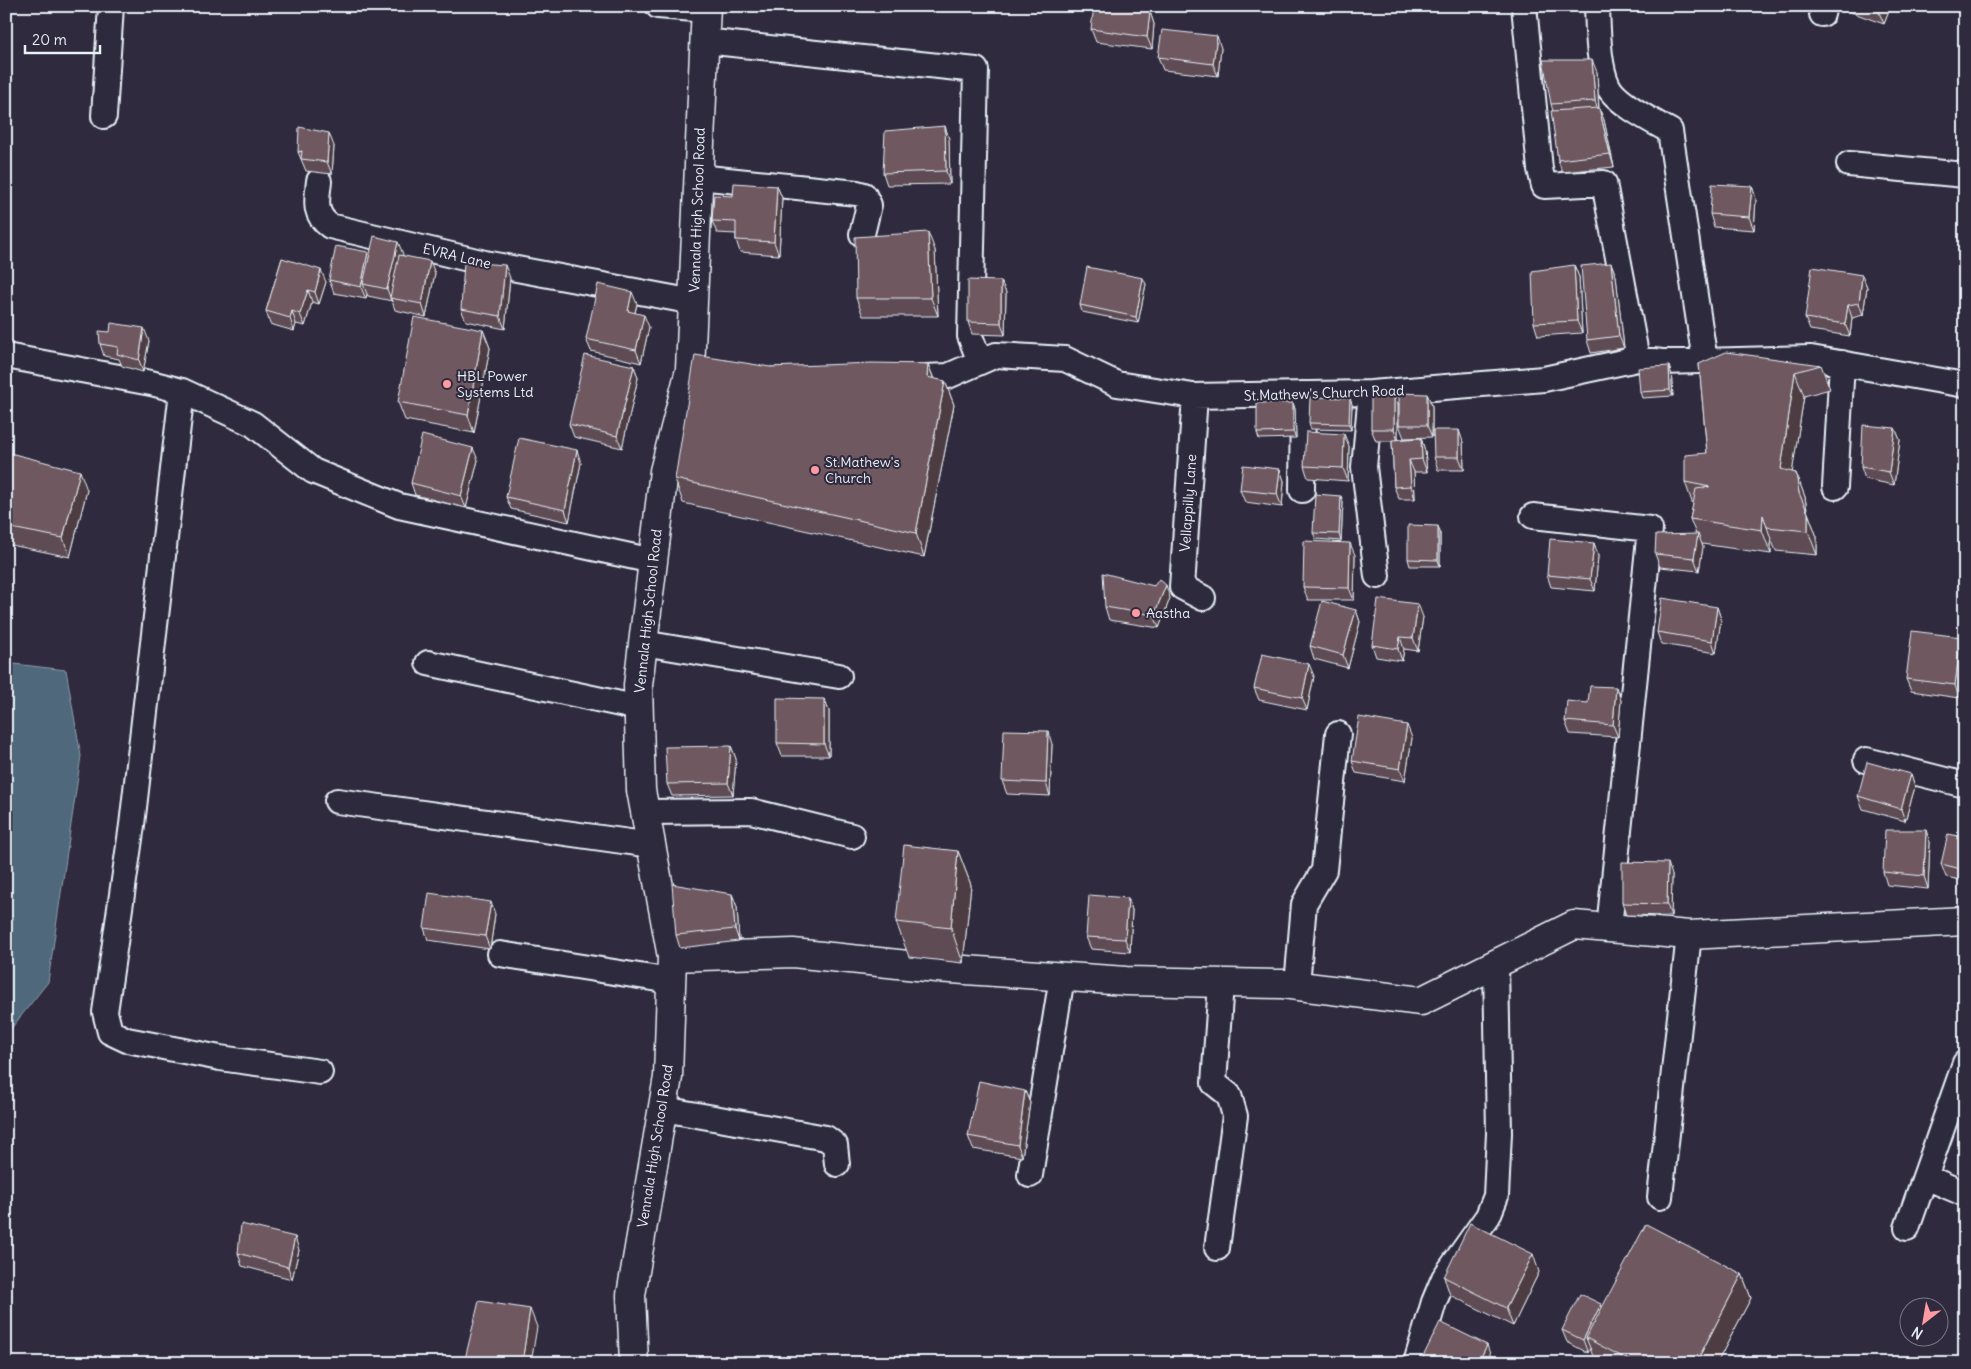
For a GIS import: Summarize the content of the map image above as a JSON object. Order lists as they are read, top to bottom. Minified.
{"streets":{"main road":["Vennala High School Road"],"street":["EVRA Lane","St.Mathew's Church Road","Vellappilly Lane"]},"crossings":[["Vennala High School Road","EVRA Lane"],["St.Mathew's Church Road","Vellappilly Lane"]],"places":["HBL Power Systems Ltd","St.Mathew's Church","Aastha"],"scale_bar":"20 m","north":"bottom left"}
